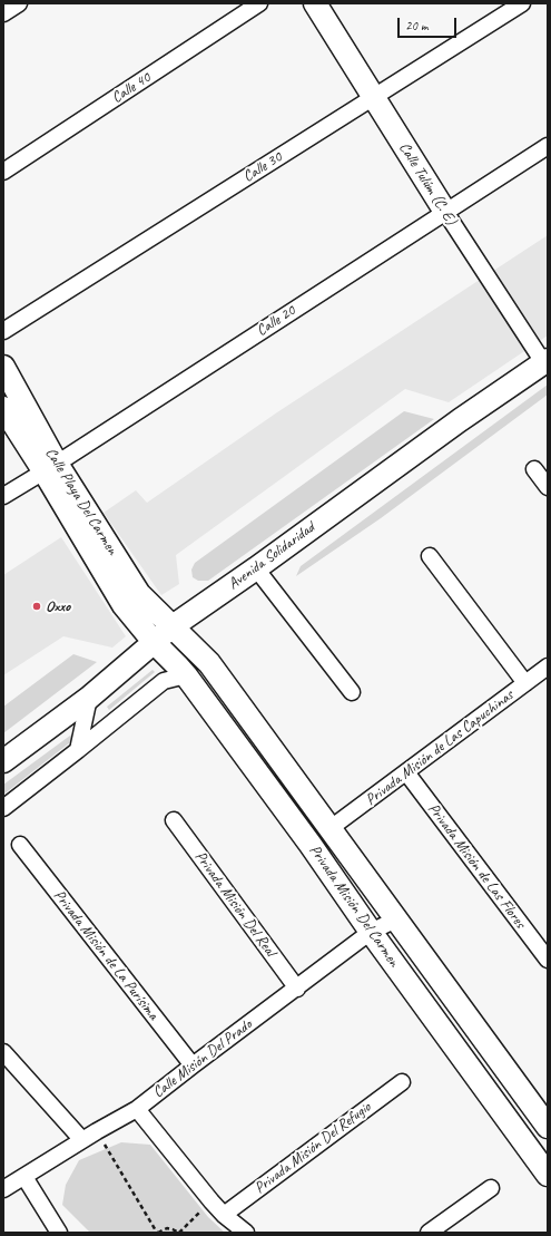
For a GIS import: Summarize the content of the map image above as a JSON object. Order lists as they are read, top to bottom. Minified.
{"streets":{"street":["Calle 40","Calle 30","Calle Tulúm (C. E)","Calle 20","Calle Playa Del Carmen","Avenida Solidaridad","Privada Misión de Las Capuchinas","Privada Misión de Las Flores","Privada Misión Del Real","Privada Misión Del Carmen","Privada Misión de La Purísima","Calle Misión Del Prado","Privada Misión Del Refugio"]},"crossings":[["Calle 30","Calle Tulúm (C. E)"],["Calle Tulúm (C. E)","Calle 20"],["Calle Tulúm (C. E)","Avenida Solidaridad"],["Calle 20","Calle Playa Del Carmen"],["Calle Playa Del Carmen","Avenida Solidaridad"],["Calle Playa Del Carmen","Privada Misión Del Carmen"],["Avenida Solidaridad","Privada Misión Del Carmen"],["Privada Misión de Las Capuchinas","Privada Misión de Las Flores"],["Privada Misión de Las Capuchinas","Privada Misión Del Carmen"],["Privada Misión Del Real","Calle Misión Del Prado"],["Privada Misión Del Carmen","Calle Misión Del Prado"],["Privada Misión de La Purísima","Calle Misión Del Prado"]],"places":["Oxxo"],"scale_bar":"20 m"}
